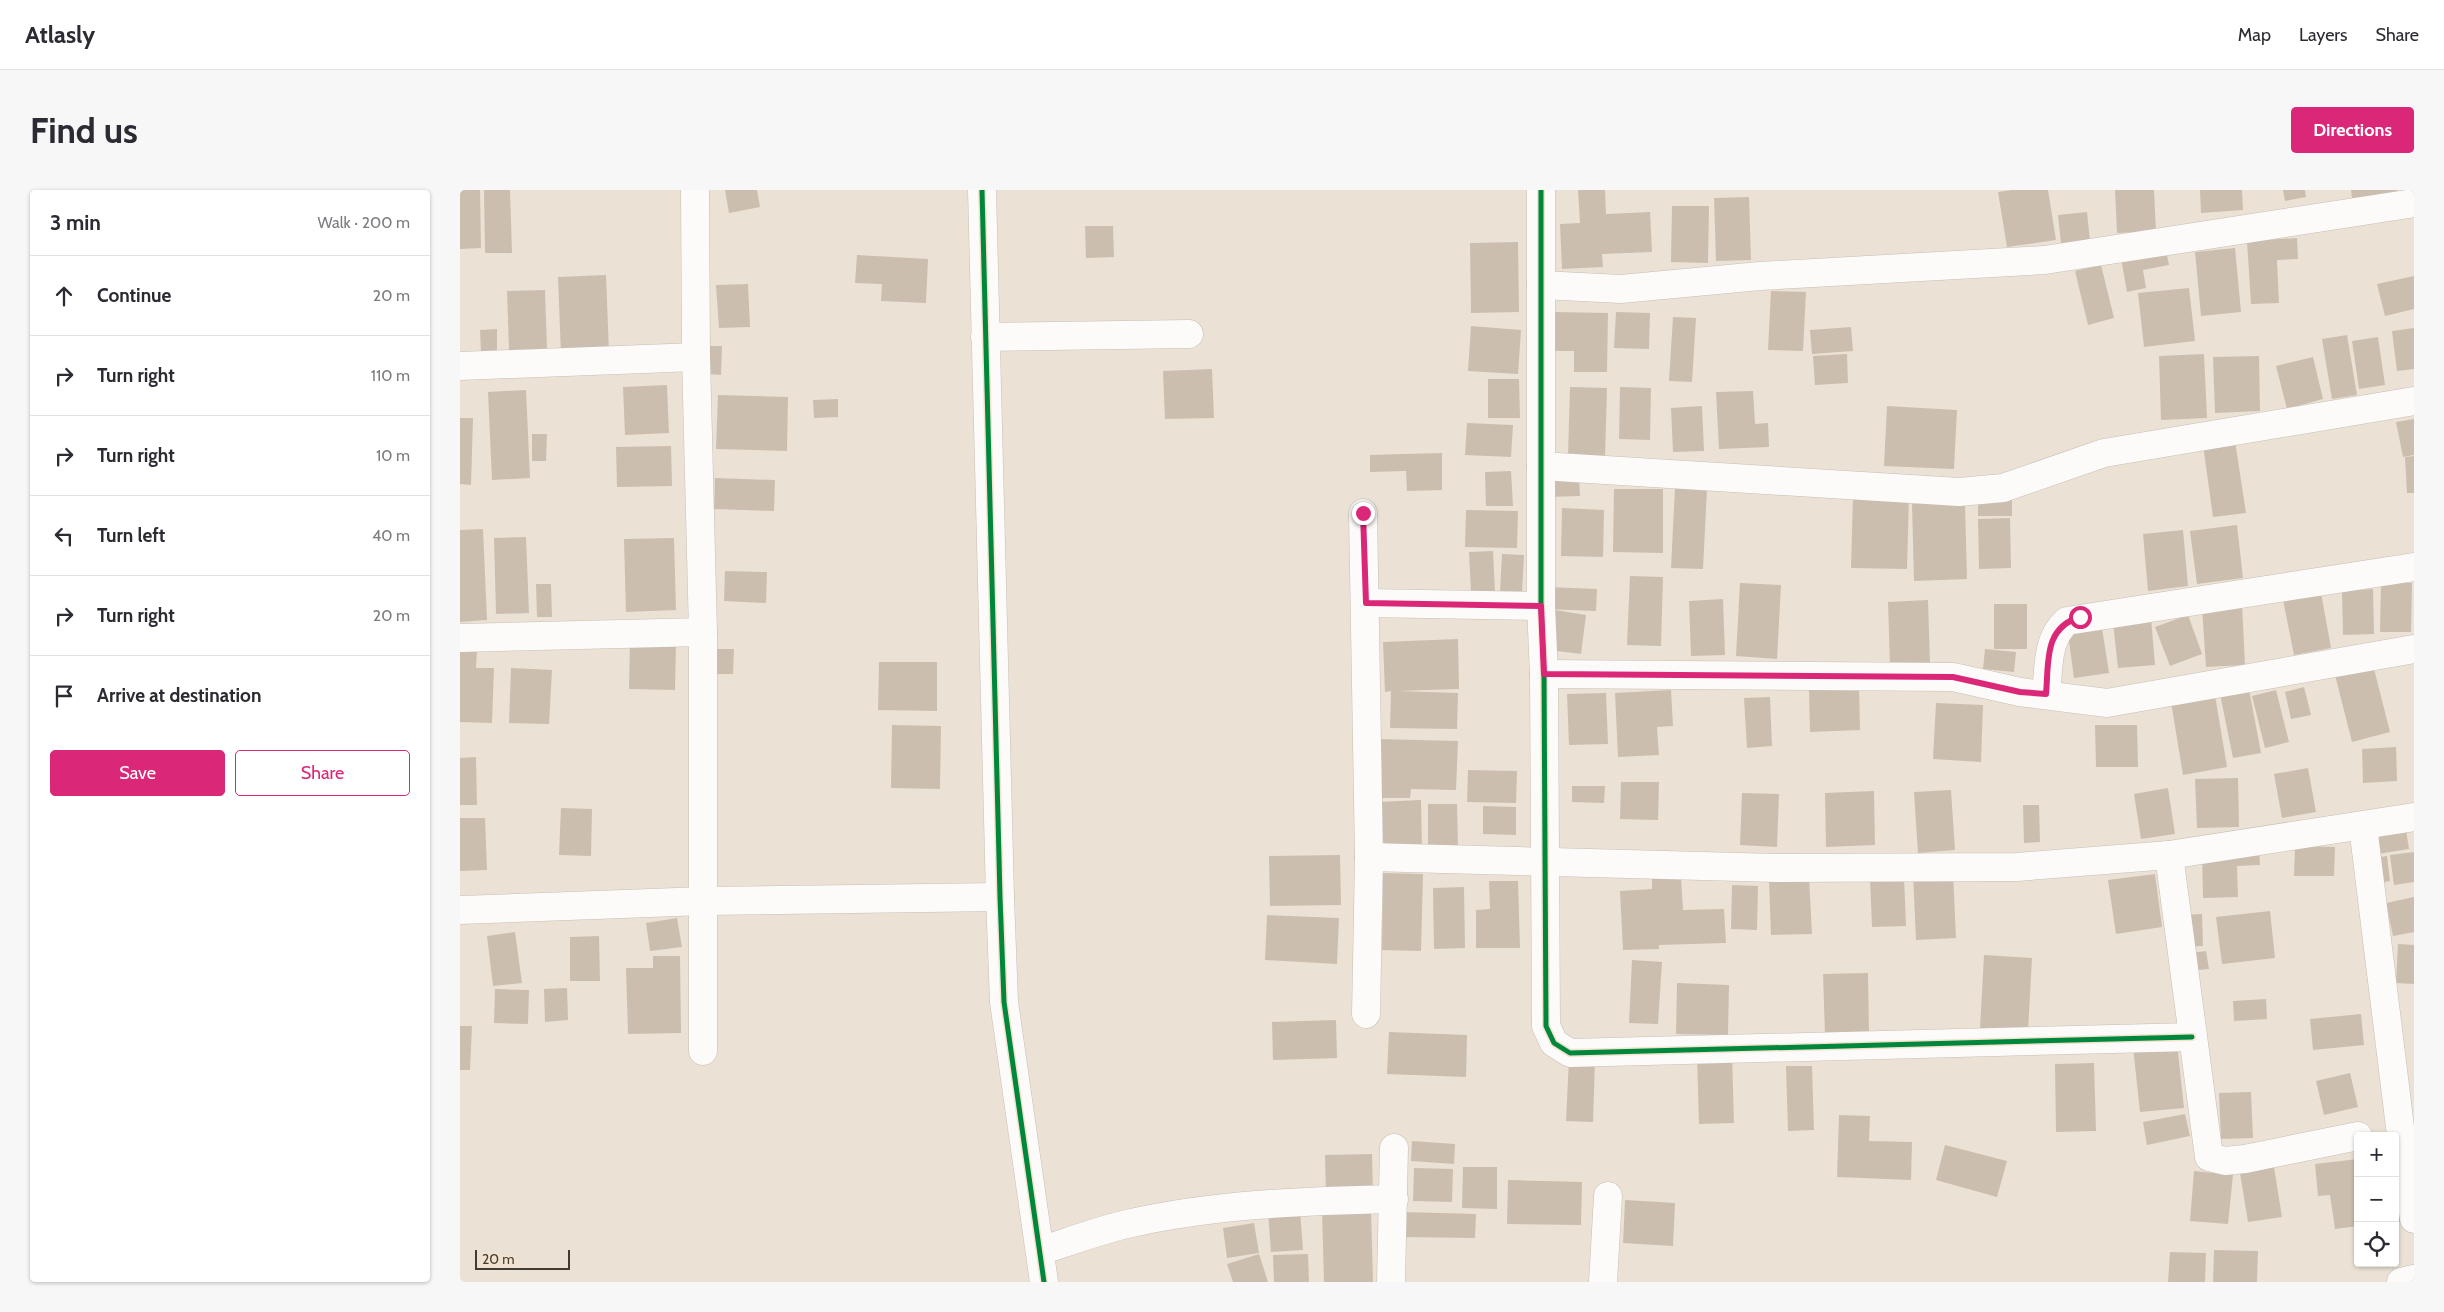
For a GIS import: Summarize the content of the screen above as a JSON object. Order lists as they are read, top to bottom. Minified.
{"scale_bar":"20 m","page":{"header":"Atlasly","nav":["Map","Layers","Share"],"buttons":["Directions",["Save","Share"]],"title":"Find us","heading":["3 min","Walk · 200 m"],"list":[["Continue","20 m"],["Turn right","110 m"],["Turn right","10 m"],["Turn left","40 m"],["Turn right","20 m"],"Arrive at destination"],"map_buttons":["+","−"],"scale":"20 m"}}
